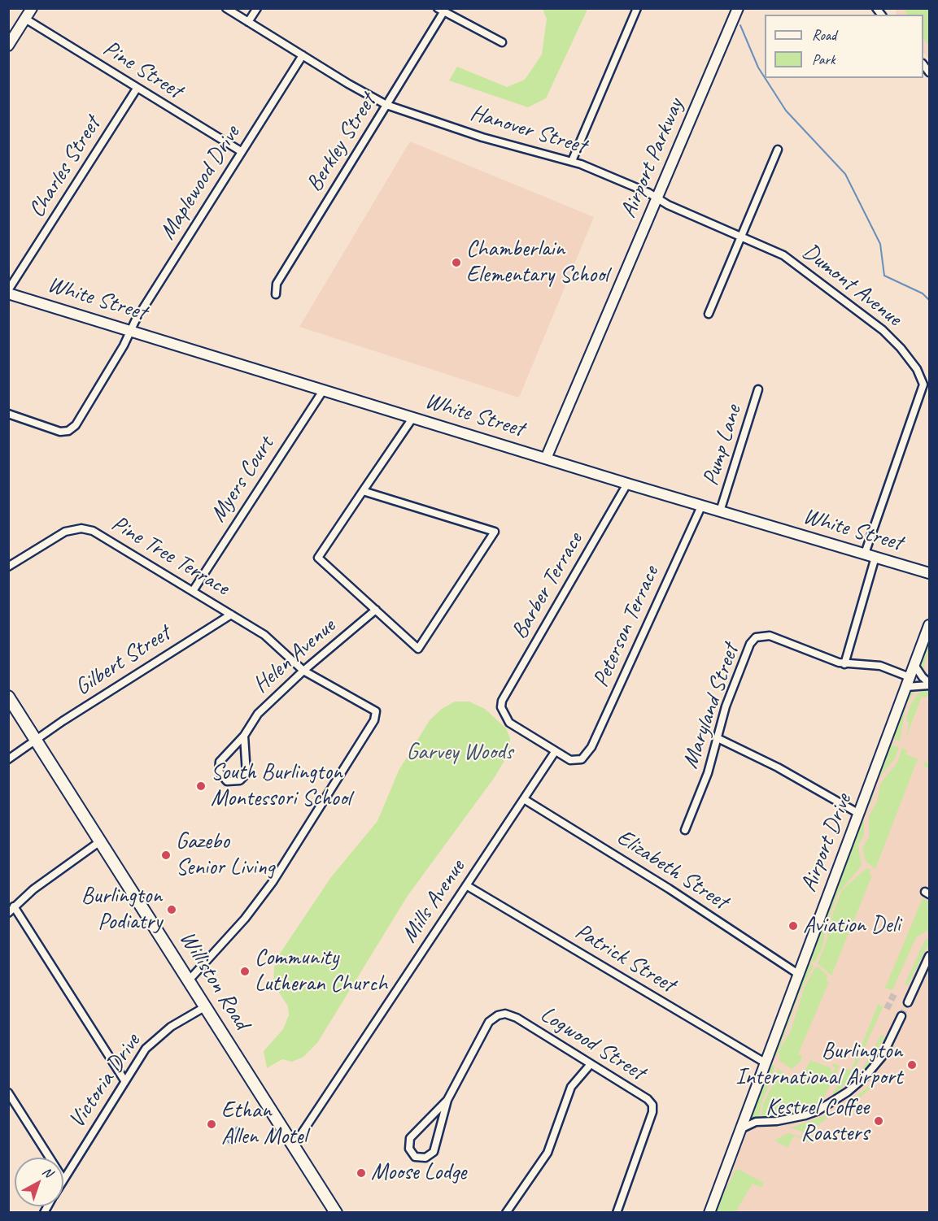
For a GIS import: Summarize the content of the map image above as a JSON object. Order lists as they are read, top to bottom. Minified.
{"streets":{"main road":["Airport Parkway","White Street","Airport Drive","Williston Road"],"street":["Pine Street","Hanover Street","Berkley Street","Charles Street","Maplewood Drive","Dumont Avenue","Pump Lane","Myers Court","Pine Tree Terrace","Barber Terrace","Peterson Terrace","Helen Avenue","Gilbert Street","Maryland Street","Elizabeth Street","Mills Avenue","Patrick Street","Logwood Street","Victoria Drive"]},"crossings":[["Pine Street","Charles Street"],["Pine Street","Maplewood Drive"],["Hanover Street","Berkley Street"],["Hanover Street","Airport Parkway"],["Hanover Street","Maplewood Drive"],["Hanover Street","Dumont Avenue"],["Airport Parkway","Dumont Avenue"],["Airport Parkway","White Street"],["Charles Street","White Street"],["Maplewood Drive","White Street"],["Dumont Avenue","White Street"],["White Street","Pump Lane"],["White Street","Myers Court"],["White Street","Barber Terrace"],["White Street","Peterson Terrace"],["Myers Court","Pine Tree Terrace"],["Pine Tree Terrace","Helen Avenue"],["Pine Tree Terrace","Gilbert Street"],["Pine Tree Terrace","Williston Road"],["Barber Terrace","Peterson Terrace"],["Barber Terrace","Mills Avenue"],["Peterson Terrace","Mills Avenue"],["Gilbert Street","Williston Road"],["Maryland Street","Airport Drive"],["Airport Drive","Elizabeth Street"],["Airport Drive","Patrick Street"],["Elizabeth Street","Mills Avenue"],["Mills Avenue","Patrick Street"],["Mills Avenue","Williston Road"],["Williston Road","Victoria Drive"]],"parks":["Garvey Woods"],"places":["Chamberlain Elementary School","South Burlington Montessori School","Gazebo Senior Living","Burlington Podiatry","Aviation Deli","Community Lutheran Church","Burlington International Airport","Kestrel Coffee Roasters","Ethan Allen Motel","Moose Lodge"],"legend":["Road","Park"],"north":"top right"}
